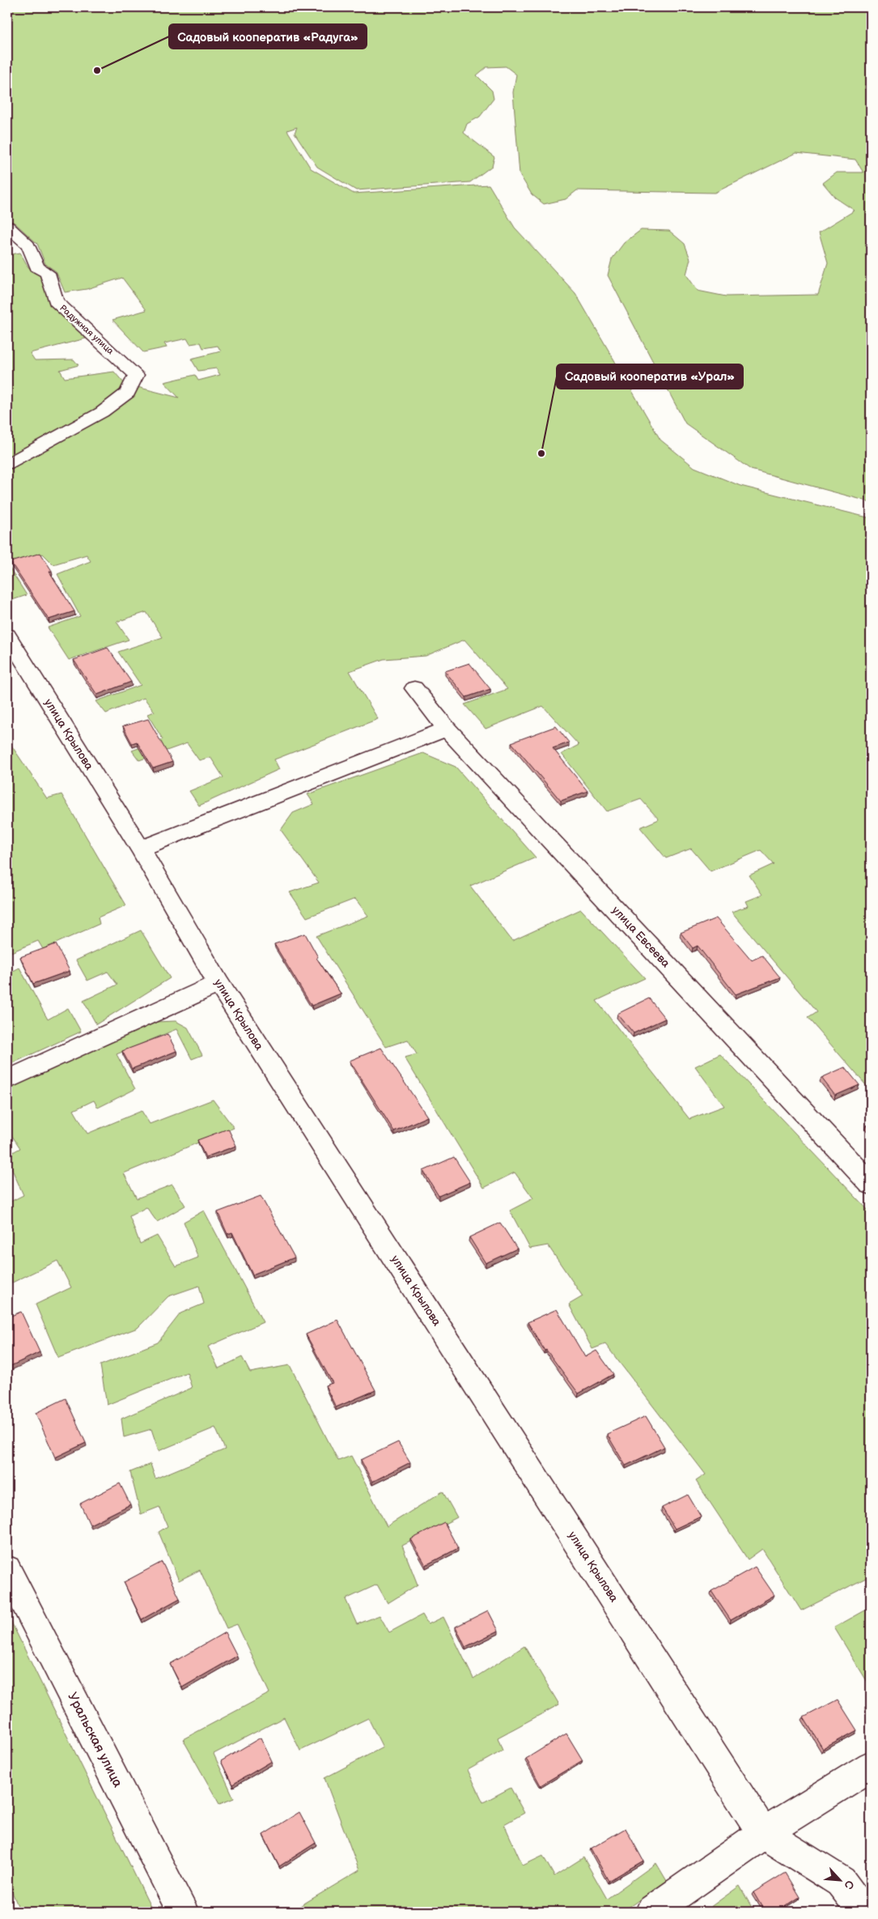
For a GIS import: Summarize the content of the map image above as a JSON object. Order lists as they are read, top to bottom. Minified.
{"streets":{"street":["Радужная улица","улица Крылова","улица Евсеева","Уральская улица"]},"places":["Садовый кооператив «Радуга»","Садовый кооператив «Урал»"],"north":"bottom right"}
